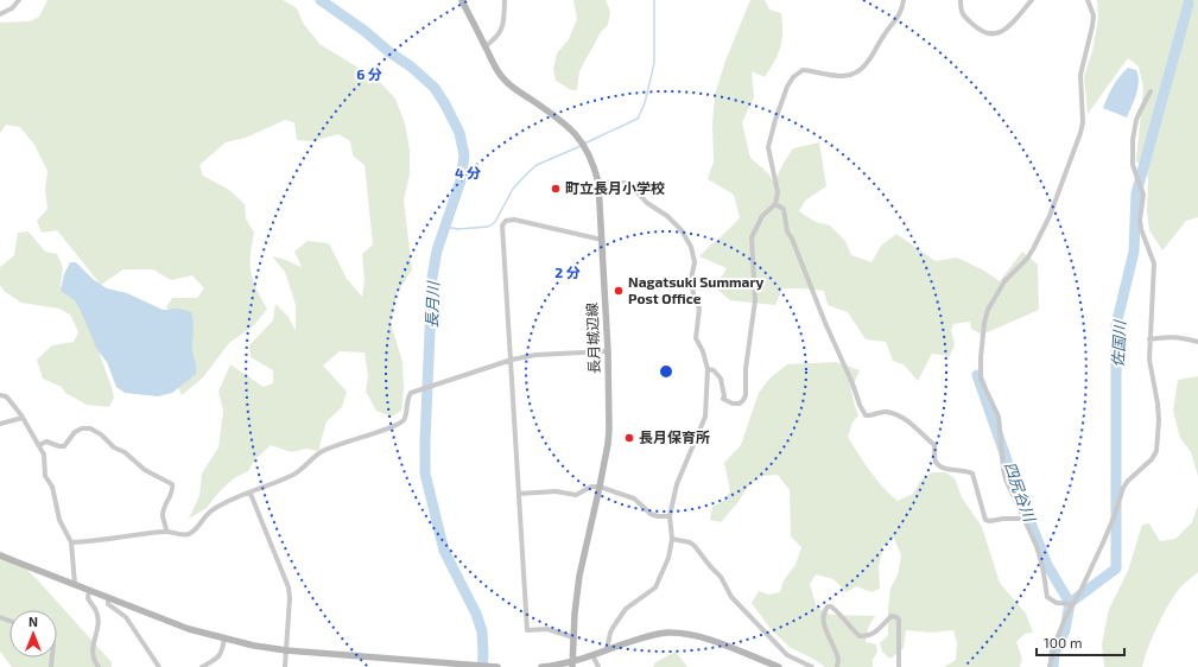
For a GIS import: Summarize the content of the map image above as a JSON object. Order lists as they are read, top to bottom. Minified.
{"streets":{"street":["長月城辺線"]},"water":["長月川","佐国川","四尻谷川"],"places":["町立長月小学校","Nagatsuki Summary Post Office","長月保育所"],"scale_bar":"100 m","north":"top","rings":["6 分","4 分","2 分"]}
